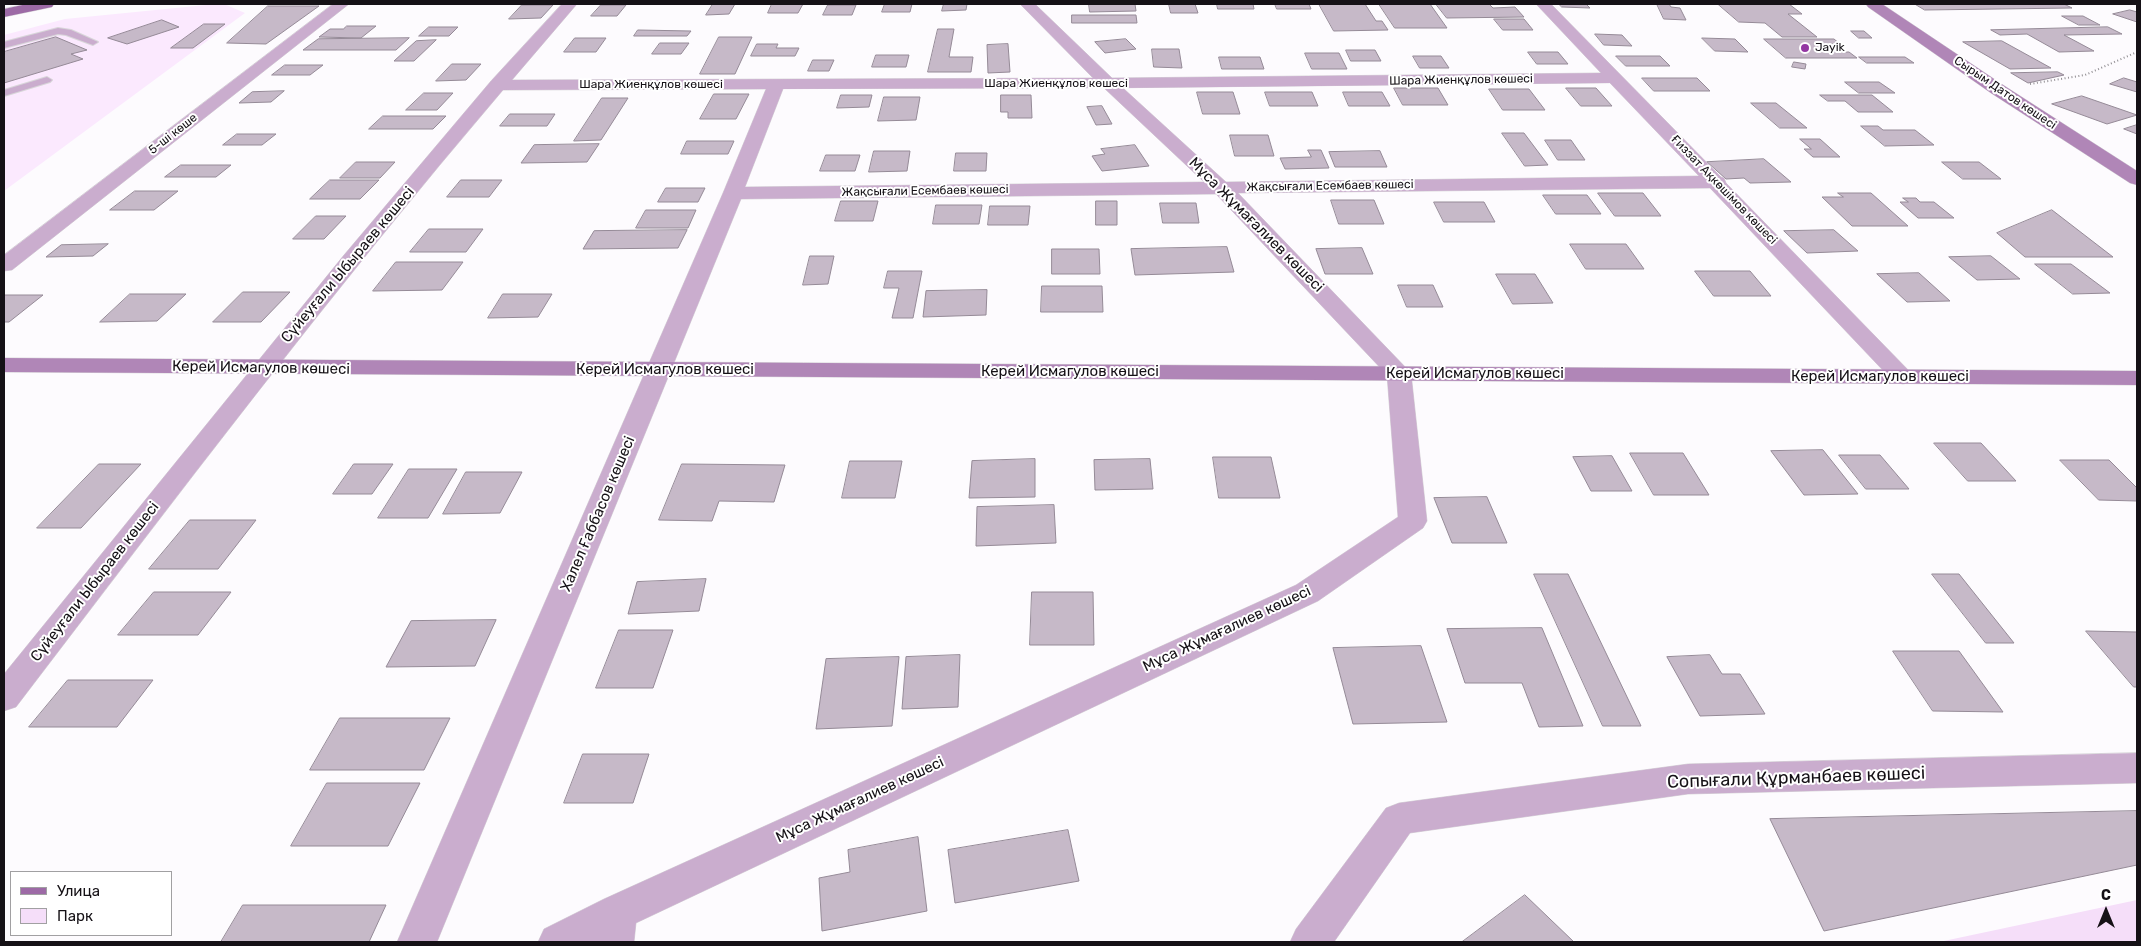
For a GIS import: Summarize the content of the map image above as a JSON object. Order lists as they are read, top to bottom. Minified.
{"streets":{"street":["Шара Жиенқұлов көшесі","Сырым Датов көшесі","5-шi көше","Жақсығали Есембаев көшесi","Ғиззат Ақкөшімов көшесi","Мұса Жұмағалиев көшесі","Сүйеуғали Ыбыраев көшесi","Керей Исмагулов көшесі","Халел Ғаббасов көшесі","Сопығали Құрманбаев көшесі"]},"crossings":[["Шара Жиенқұлов көшесі","Ғиззат Ақкөшімов көшесi"],["Шара Жиенқұлов көшесі","Мұса Жұмағалиев көшесі"],["Шара Жиенқұлов көшесі","Сүйеуғали Ыбыраев көшесi"],["Шара Жиенқұлов көшесі","Халел Ғаббасов көшесі"],["Жақсығали Есембаев көшесi","Ғиззат Ақкөшімов көшесi"],["Жақсығали Есембаев көшесi","Мұса Жұмағалиев көшесі"],["Жақсығали Есембаев көшесi","Халел Ғаббасов көшесі"],["Ғиззат Ақкөшімов көшесi","Керей Исмагулов көшесі"],["Мұса Жұмағалиев көшесі","Керей Исмагулов көшесі"],["Сүйеуғали Ыбыраев көшесi","Керей Исмагулов көшесі"],["Керей Исмагулов көшесі","Халел Ғаббасов көшесі"]],"places":["Jayik"],"legend":["Улица","Парк"],"north":"top"}
